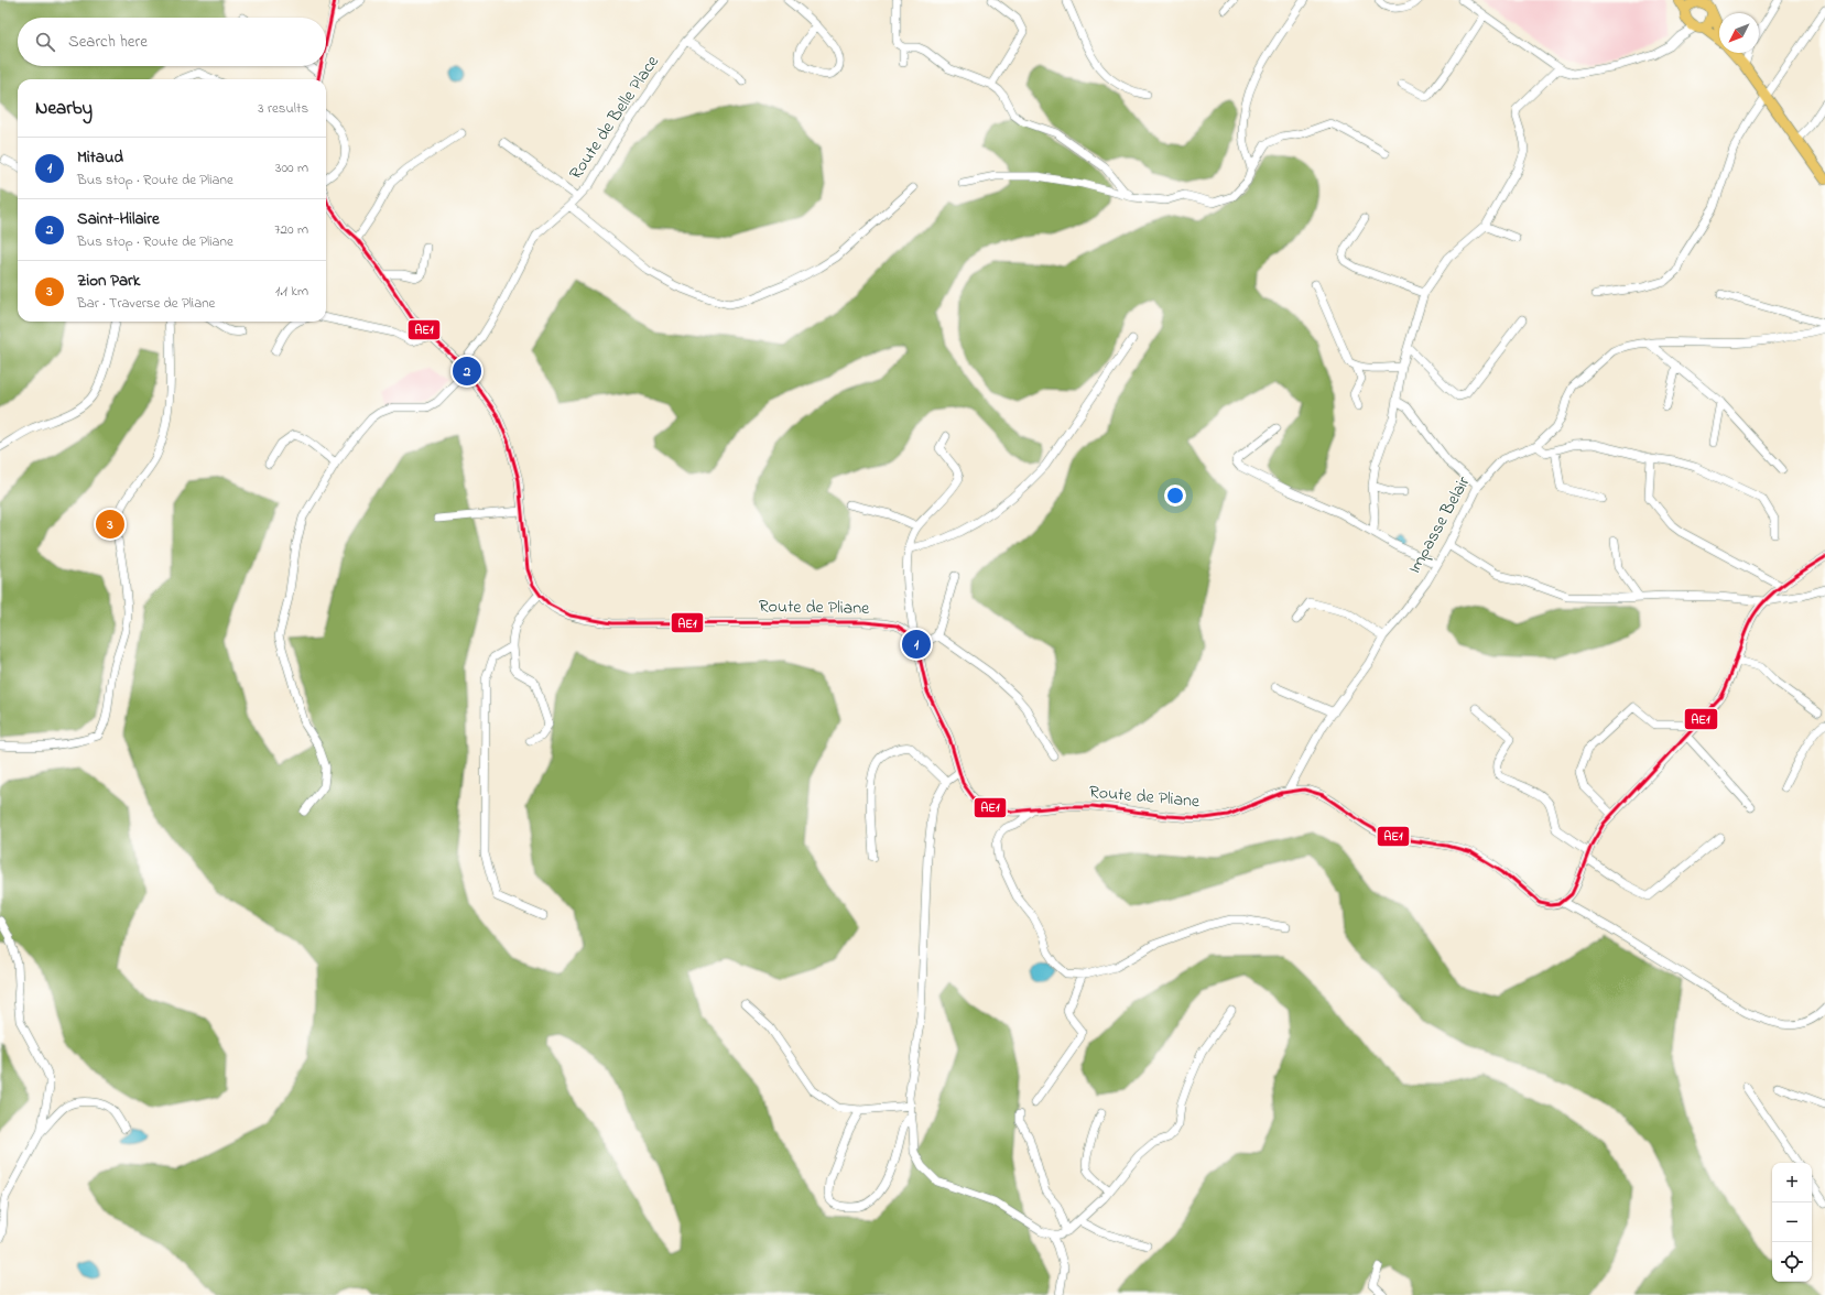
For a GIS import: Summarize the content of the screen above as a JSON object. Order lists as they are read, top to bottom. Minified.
{"streets":{"street":["Route de Belle Place","Impasse Belair","Route de Pliane"]},"crossings":[["Route de Belle Place","Route de Pliane"],["Impasse Belair","Route de Pliane"]],"lines":["transit line AE1"],"north":"bottom left","page":{"search":"Search here","heading":["Nearby","3 results"],"list":[{"mark":"1","name":"Mitaud","note":"Bus stop · Route de Pliane","value":"300 m"},{"mark":"2","name":"Saint-Hilaire","note":"Bus stop · Route de Pliane","value":"720 m"},{"mark":"3","name":"Zion Park","note":"Bar · Traverse de Pliane","value":"1.1 km"}],"pins":["2","3","1"],"map_buttons":["+","−"]}}
